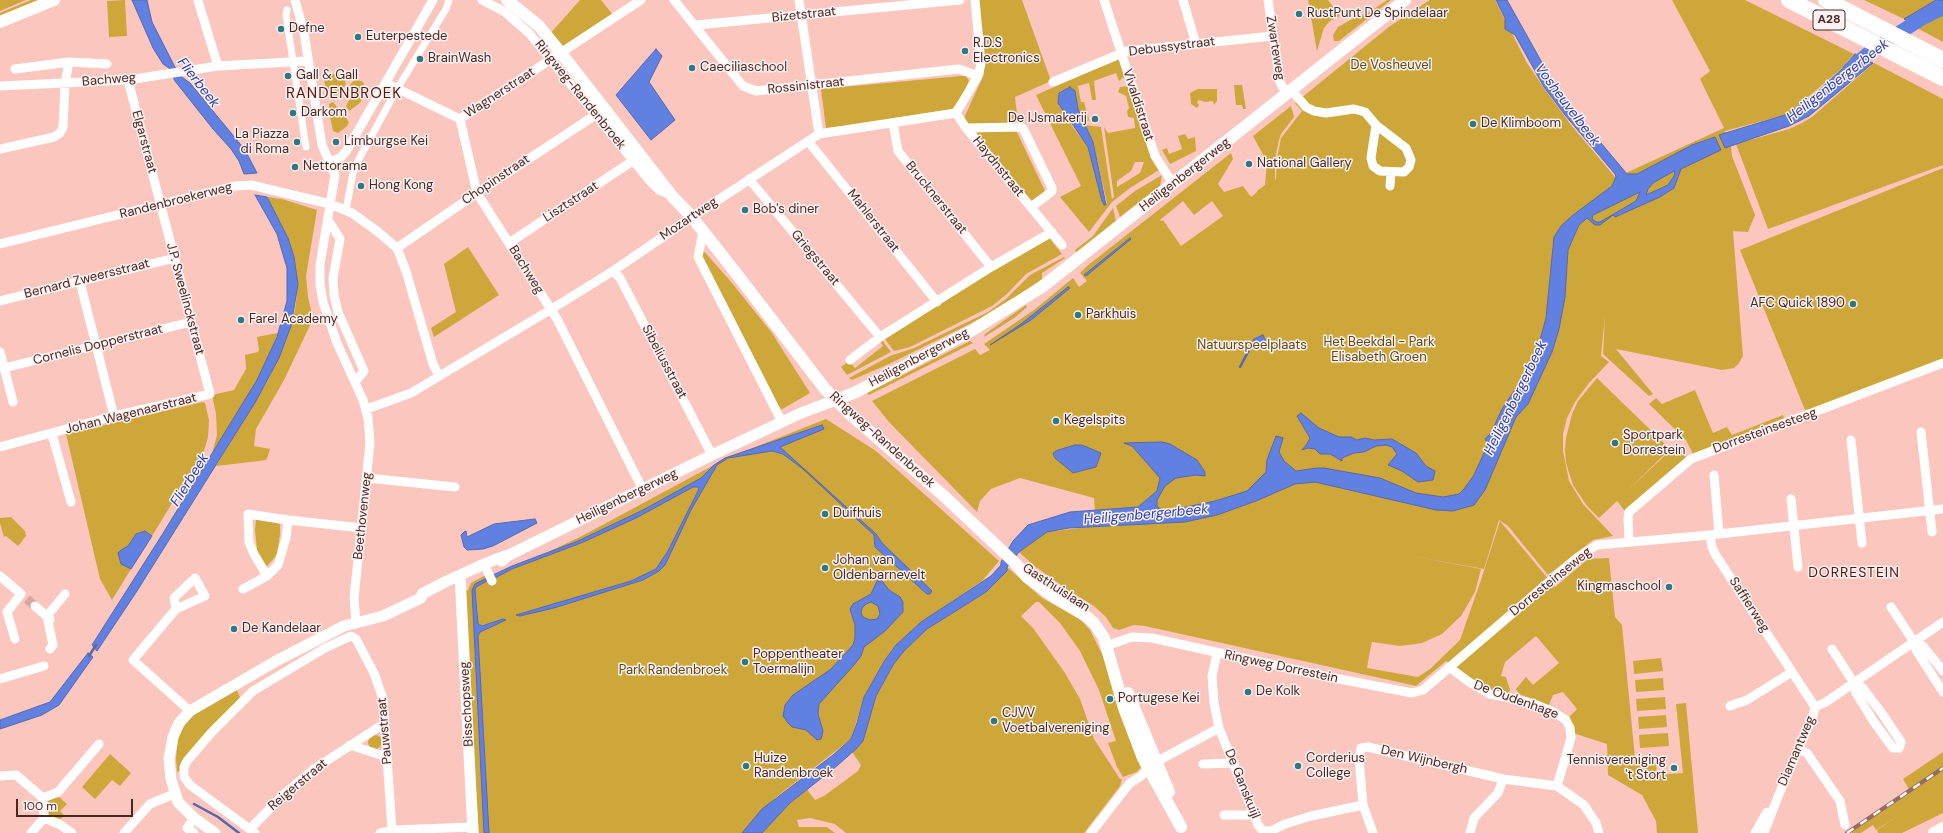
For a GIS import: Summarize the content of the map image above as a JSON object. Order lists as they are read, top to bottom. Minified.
{"streets":{"highway":["A28"],"main road":["Ringweg-Randenbroek","Heiligenbergerweg","Gasthuislaan"],"street":["Bizetstraat","Debussystraat","Zwarteweg","Bachweg","Rossinistraat","Wagnerstraat","Vivaldistraat","Elgarstraat","Haydnstraat","Chopinstraat","Brucknerstraat","Randenbroekerweg","Lisztstraat","Mozartweg","Mahlerstraat","Griegstraat","Bernard Zweersstraat","J.P. Sweelinckstraat","Cornelis Dopperstraat","Sibeliusstraat","Johan Wagenaarstraat","Dorresteinsesteeg","Beethovenweg","Dorresteinseweg","Saffierweg","Ringweg Dorrestein","De Oudenhage","Bisschopsweg","Pauwstraat","Diamantweg","Den Wijnbergh","De Ganskuijl","Reigerstraat"]},"crossings":[["Bizetstraat","Rossinistraat"],["Debussystraat","Zwarteweg"],["Debussystraat","Vivaldistraat"],["Zwarteweg","Heiligenbergerweg"],["Bachweg","Wagnerstraat"],["Bachweg","Elgarstraat"],["Bachweg","Heiligenbergerweg"],["Bachweg","Chopinstraat"],["Bachweg","Lisztstraat"],["Bachweg","Mozartweg"],["Bachweg","Beethovenweg"],["Wagnerstraat","Ringweg-Randenbroek"],["Ringweg-Randenbroek","Heiligenbergerweg"],["Ringweg-Randenbroek","Chopinstraat"],["Ringweg-Randenbroek","Lisztstraat"],["Ringweg-Randenbroek","Mozartweg"],["Ringweg-Randenbroek","Gasthuislaan"],["Vivaldistraat","Heiligenbergerweg"],["Elgarstraat","Randenbroekerweg"],["Elgarstraat","J.P. Sweelinckstraat"],["Haydnstraat","Mozartweg"],["Heiligenbergerweg","Sibeliusstraat"],["Heiligenbergerweg","Beethovenweg"],["Heiligenbergerweg","Bisschopsweg"],["Chopinstraat","Randenbroekerweg"],["Brucknerstraat","Mozartweg"],["Randenbroekerweg","Mozartweg"],["Randenbroekerweg","J.P. Sweelinckstraat"],["Randenbroekerweg","Beethovenweg"],["Mozartweg","Mahlerstraat"],["Mozartweg","Griegstraat"],["Mozartweg","Sibeliusstraat"],["Bernard Zweersstraat","J.P. Sweelinckstraat"],["J.P. Sweelinckstraat","Cornelis Dopperstraat"],["J.P. Sweelinckstraat","Johan Wagenaarstraat"],["Dorresteinsesteeg","Dorresteinseweg"],["Dorresteinseweg","Saffierweg"],["Dorresteinseweg","Ringweg Dorrestein"],["Dorresteinseweg","De Oudenhage"],["Gasthuislaan","Ringweg Dorrestein"],["Saffierweg","Diamantweg"],["Ringweg Dorrestein","De Oudenhage"],["Ringweg Dorrestein","De Ganskuijl"],["Pauwstraat","Reigerstraat"],["Den Wijnbergh","De Ganskuijl"]],"districts":["RANDENBROEK","DORRESTEIN"],"water":["Heiligenbergerbeek","Flierbeek","Vosheuvelbeek"],"parks":["De Vosheuvel","Het Beekdal - Park Elisabeth Groen","Natuurspeelplaats","Park Randenbroek"],"places":["RustPunt De Spindelaar","Defne","Euterpestede","R.D.S Electronics","BrainWash","Caeciliaschool","Gall & Gall","Darkom","De IJsmakerij","De Klimboom","La Piazza di Roma","Limburgse Kei","National Gallery","Nettorama","Hong Kong","Bob's diner","AFC Quick 1890","Parkhuis","Farel Academy","Kegelspits","Sportpark Dorrestein","Duifhuis","Johan van Oldenbarnevelt","Kingmaschool","De Kandelaar","Poppentheater Toermalijn","De Kolk","Portugese Kei","CJVV Voetbalvereniging","Huize Randenbroek","Corderius College","Tennisvereniging 't Stort"],"scale_bar":"100 m"}
